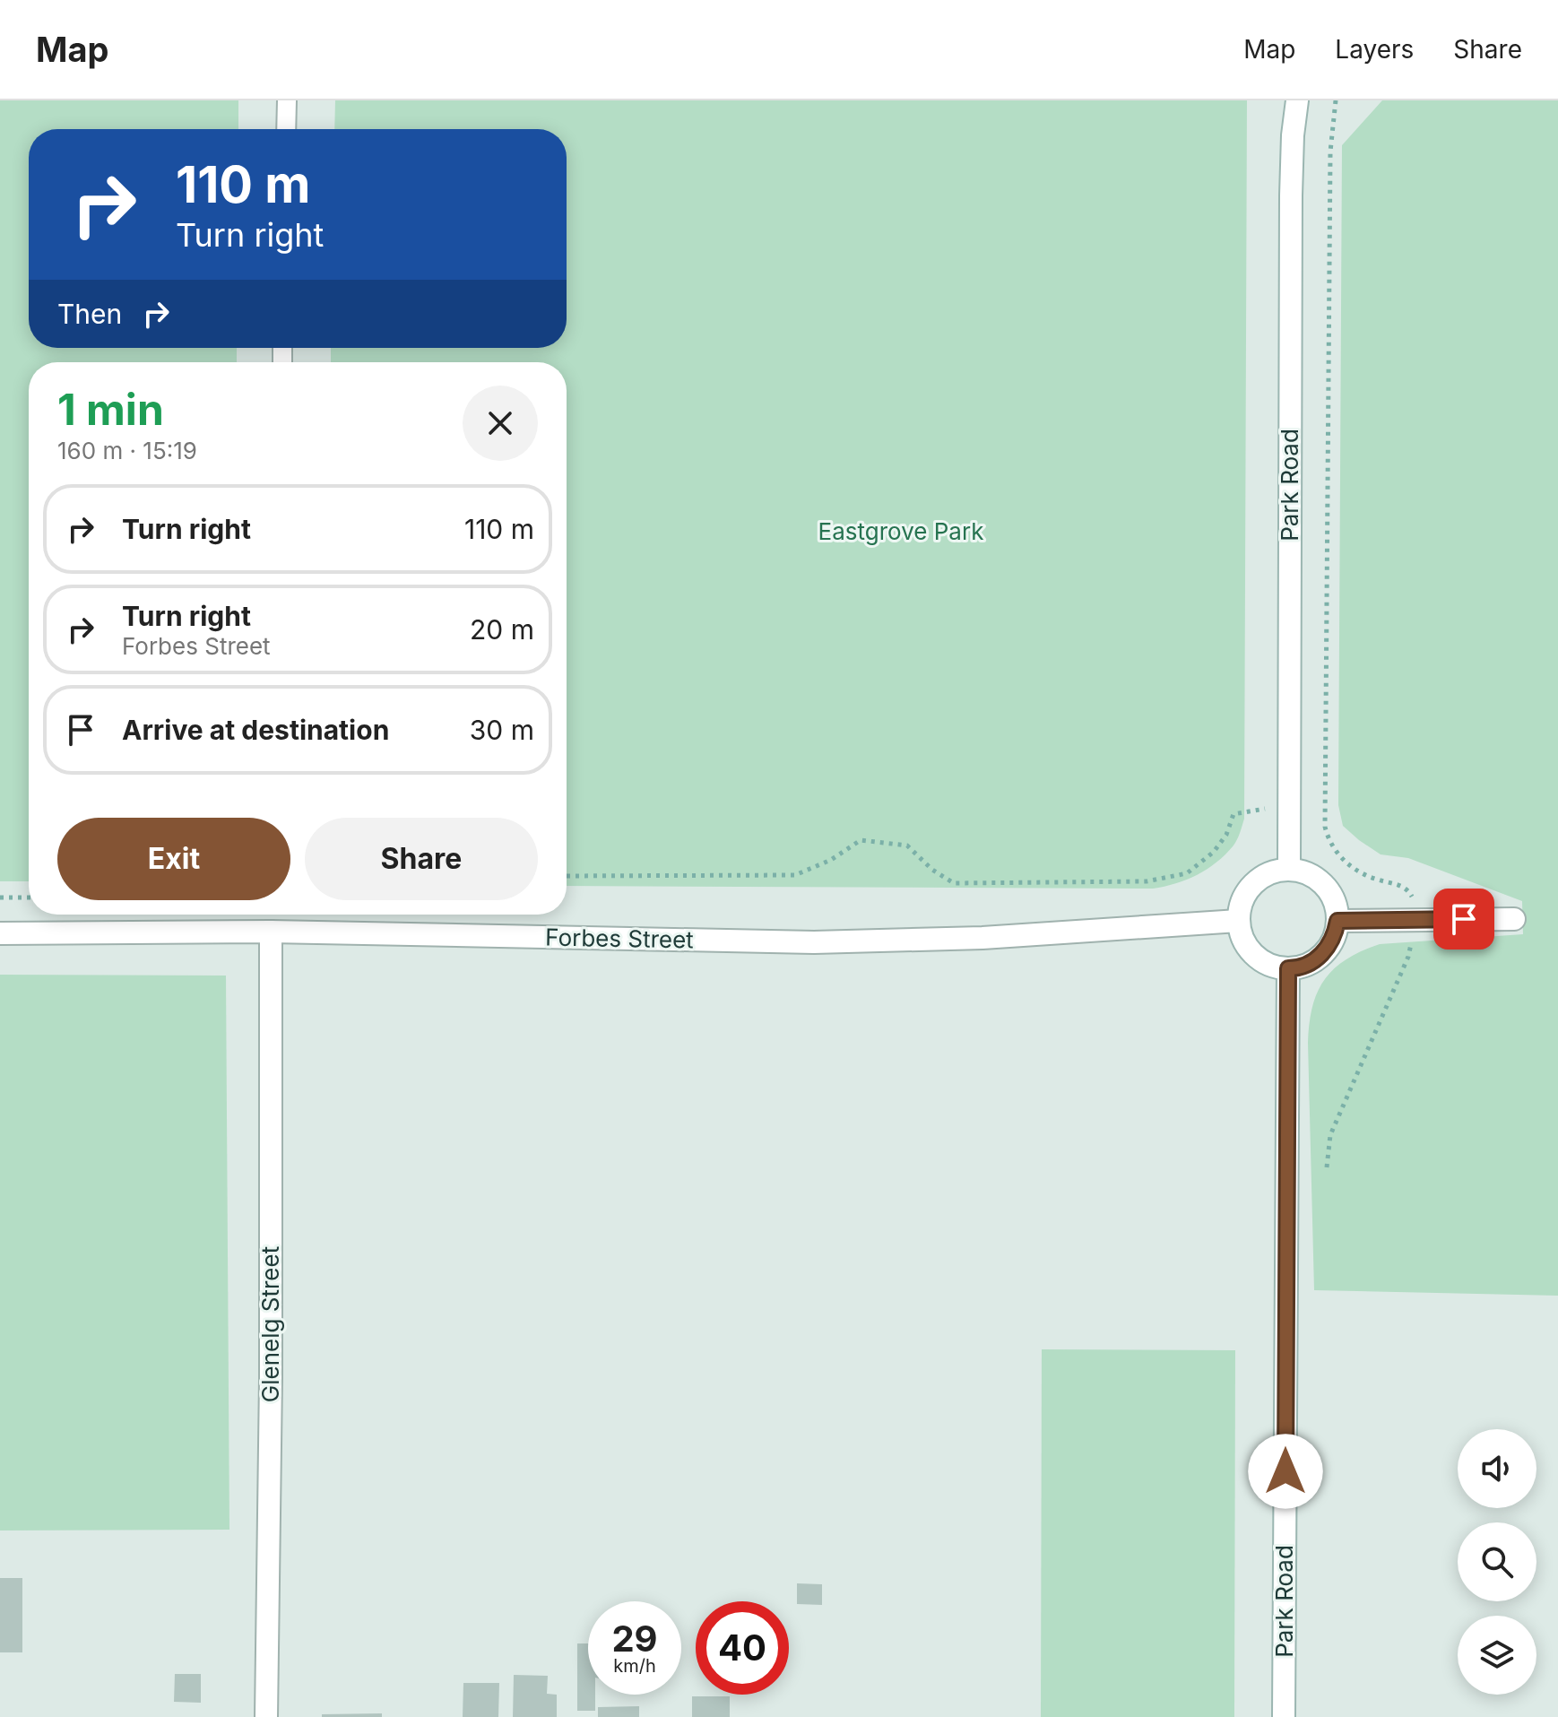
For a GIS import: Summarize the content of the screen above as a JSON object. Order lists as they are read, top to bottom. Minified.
{"streets":{"street":["Park Road","Forbes Street","Glenelg Street"]},"crossings":[["Park Road","Forbes Street"],["Forbes Street","Glenelg Street"]],"parks":["Eastgrove Park"],"page":{"header":"Map","nav":["Map","Layers","Share"],"turn":["110 m","Turn right"],"then":"Then","heading":["1 min","160 m · 15:19"],"list":[{"name":"Turn right","value":"110 m"},{"name":"Turn right","note":"Forbes Street","value":"20 m"},{"name":"Arrive at destination","value":"30 m"}],"buttons":["Exit","Share"],"speed":"29 km/h","limit":"40"}}
